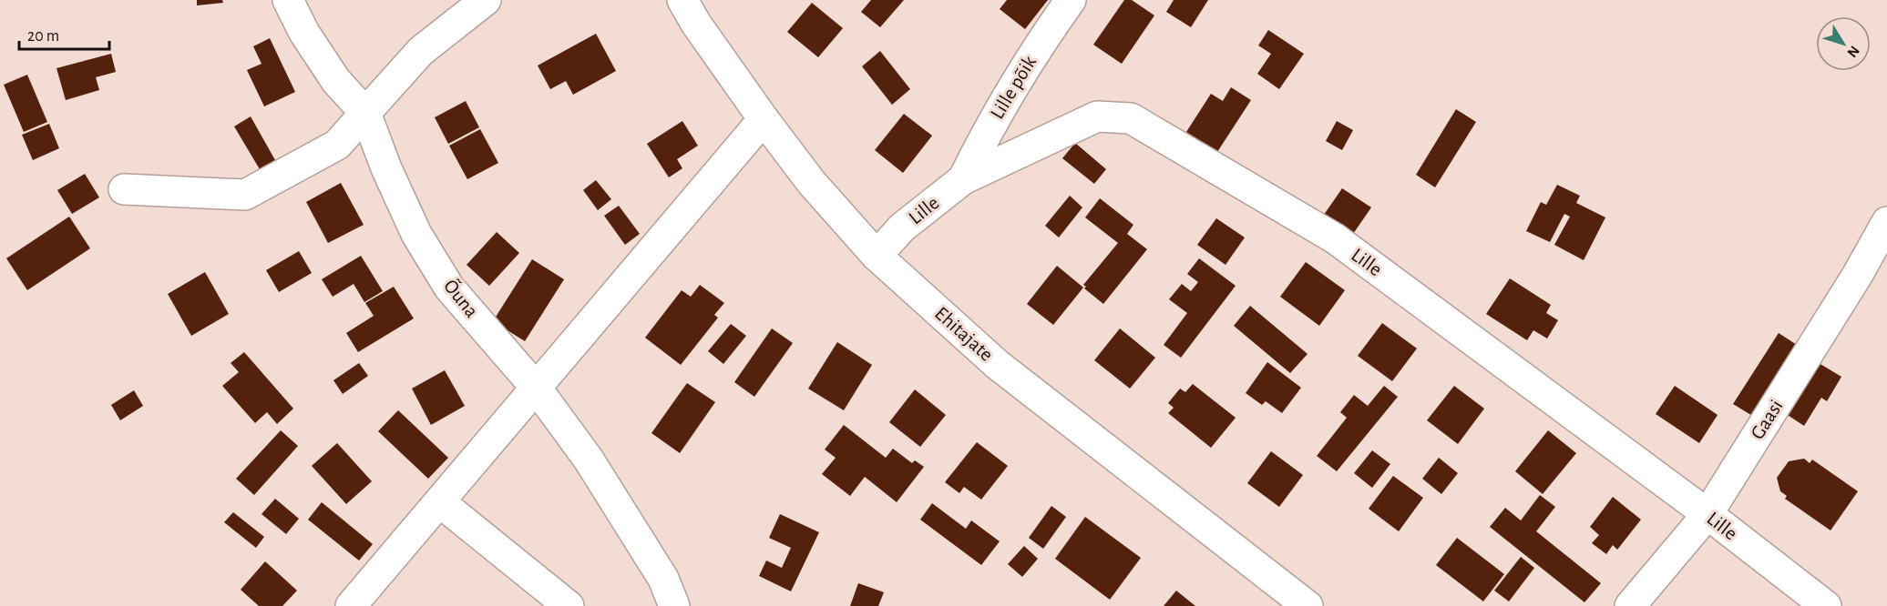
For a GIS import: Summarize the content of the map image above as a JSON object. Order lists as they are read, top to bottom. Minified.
{"streets":{"street":["Lille põik","Lille","Õuna","Ehitajate","Gaasi"]},"crossings":[["Lille põik","Lille"],["Lille","Ehitajate"],["Lille","Gaasi"]],"scale_bar":"20 m","north":"bottom right"}
